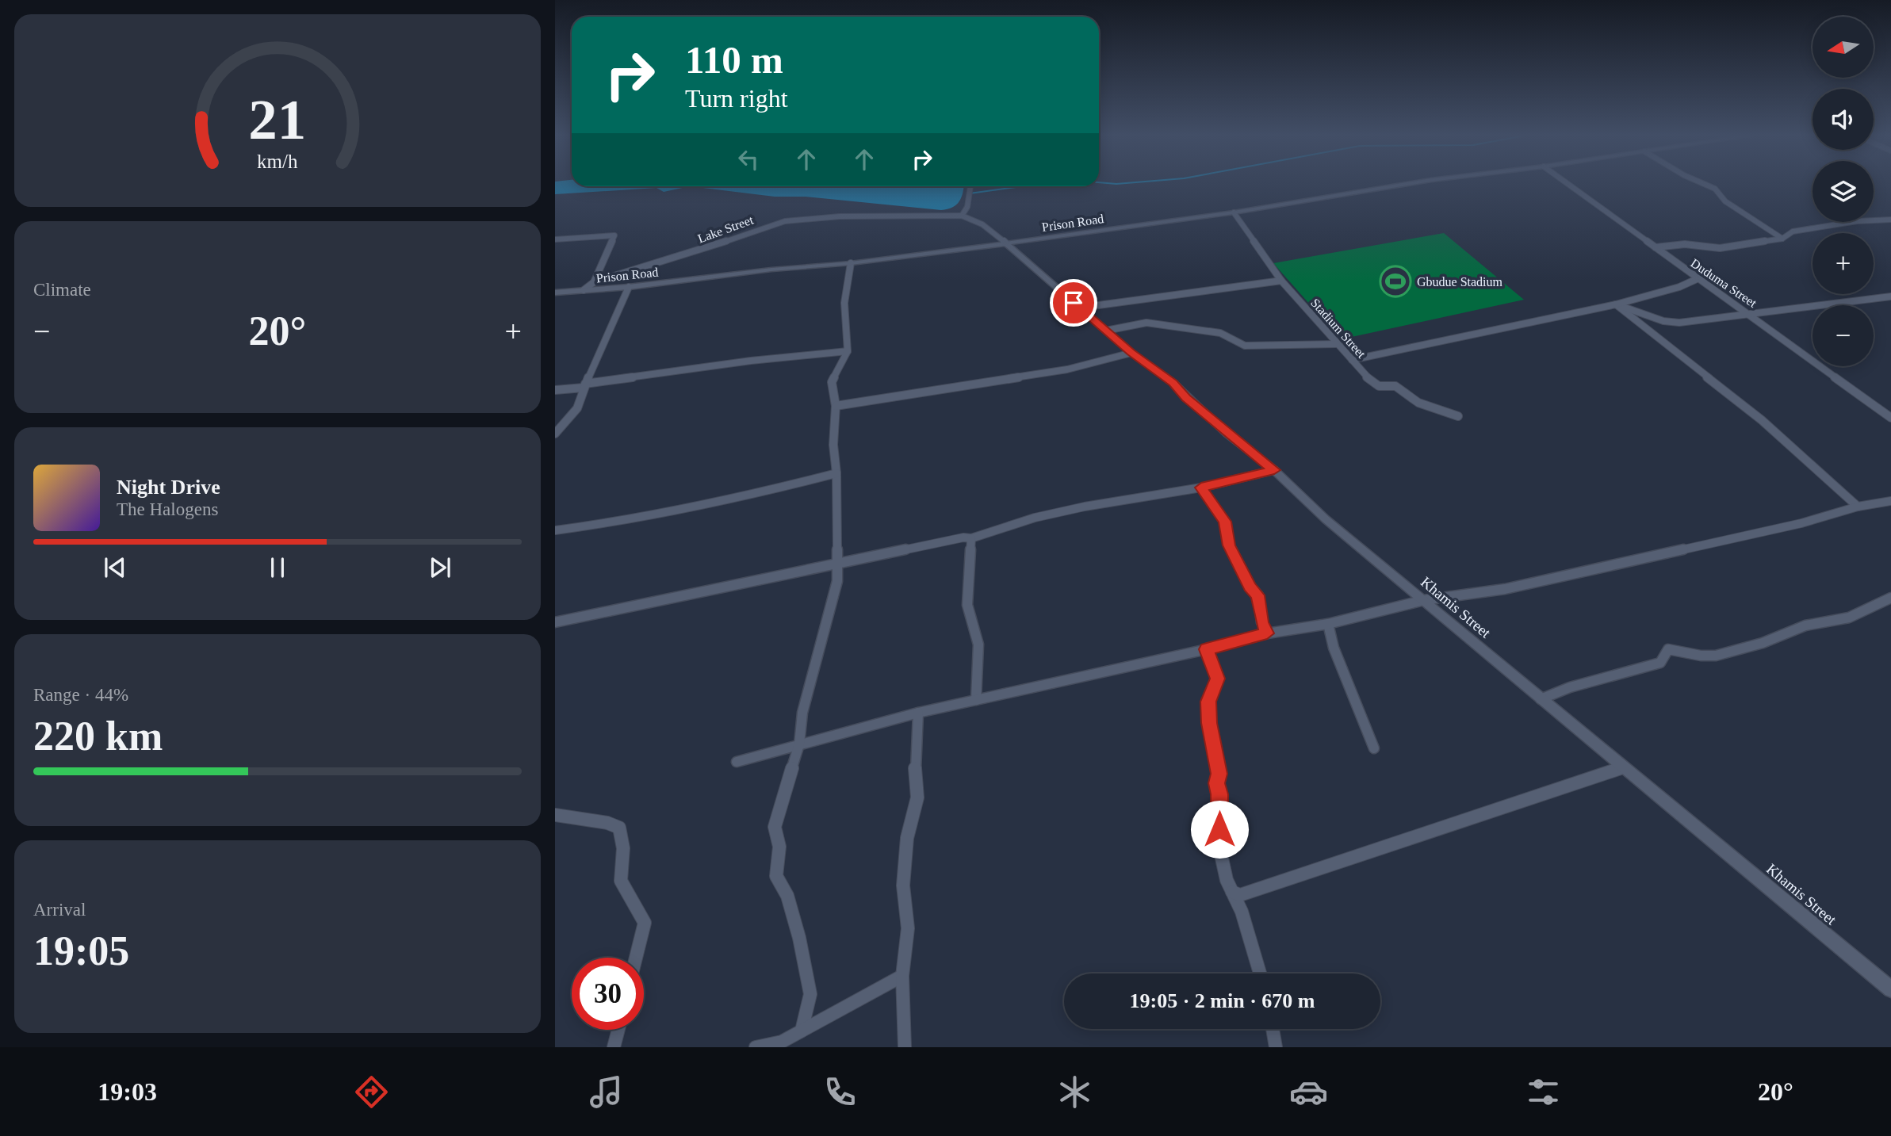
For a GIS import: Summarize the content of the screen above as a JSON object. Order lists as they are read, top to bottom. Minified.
{"streets":{"street":["Prison Road","Lake Street","Duduma Street","Stadium Street","Khamis Street"]},"crossings":[["Prison Road","Lake Street"],["Prison Road","Stadium Street"],["Prison Road","Khamis Street"],["Lake Street","Khamis Street"]],"places":{"sports":["Gbudue Stadium"]},"north":"left","page":{"map_buttons":["+","−"],"turn":["110 m","Turn right"],"tile":["Climate",["Range · 44%","220 km"],["Arrival","19:05"]],"heat":["−","20°","+"],"song":["Night Drive","The Halogens"],"limit":"30","trip":"19:05 · 2 min · 670 m","tabs":["19:03","20°"],"gauge":["21","km/h"]}}
